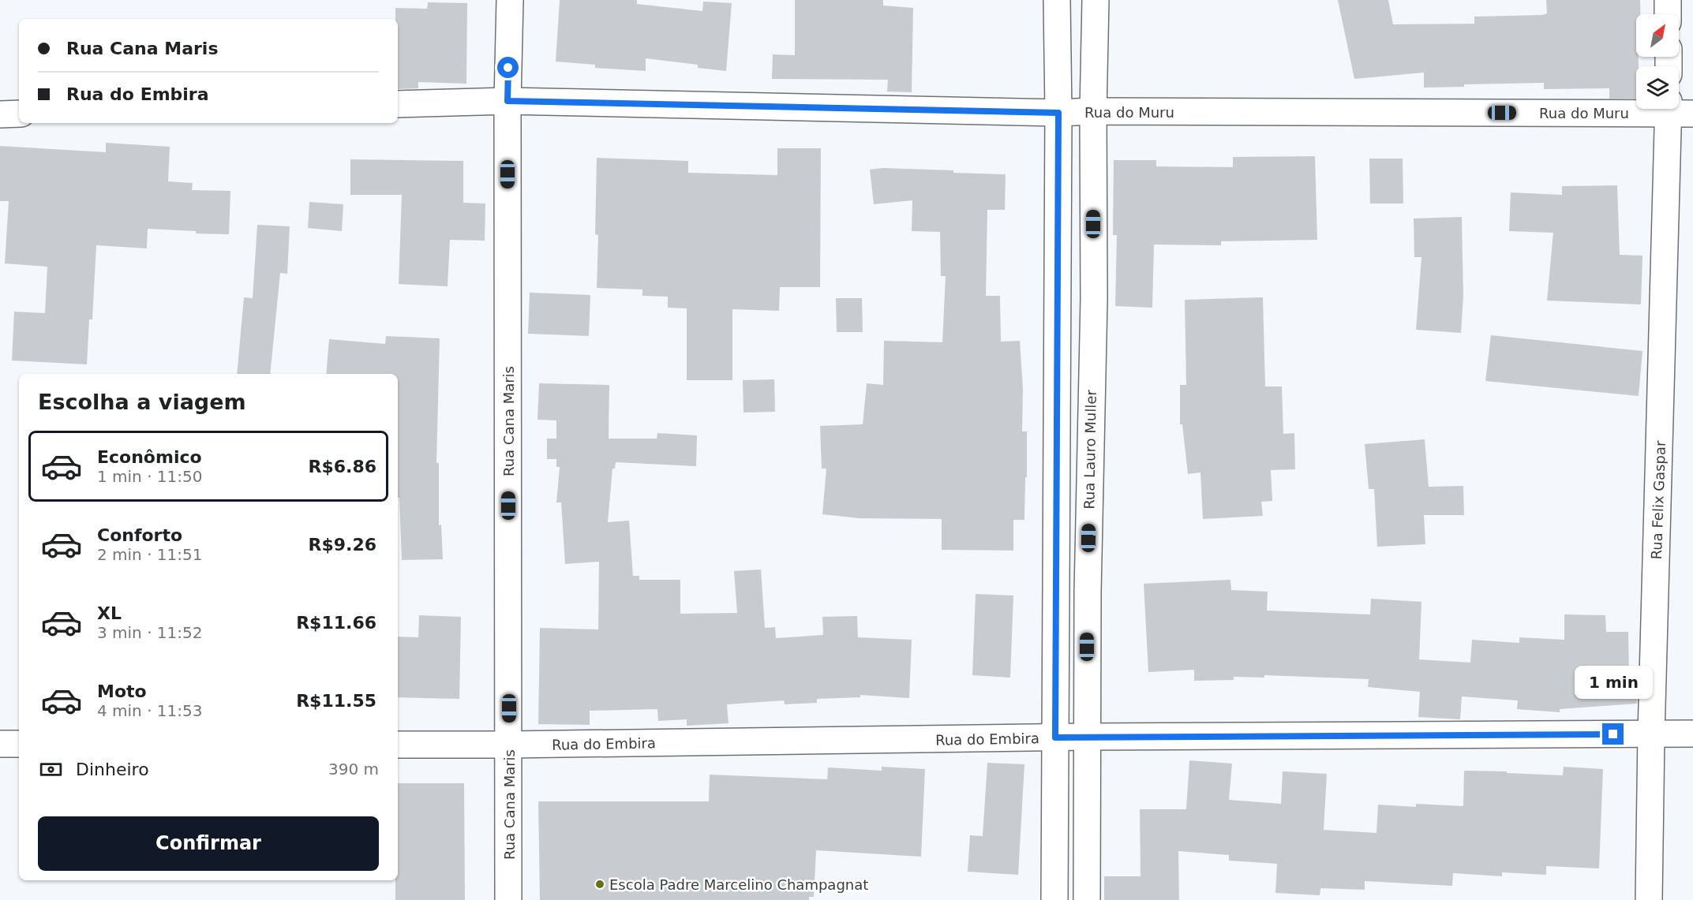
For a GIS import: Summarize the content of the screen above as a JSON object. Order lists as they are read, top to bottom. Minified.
{"streets":{"street":["Rua do Muru","Rua Cana Maris","Rua Lauro Muller","Rua Felix Gaspar","Rua do Embira"]},"crossings":[["Rua do Muru","Rua Cana Maris"],["Rua do Muru","Rua Lauro Muller"],["Rua do Muru","Rua Felix Gaspar"],["Rua Cana Maris","Rua do Embira"],["Rua Lauro Muller","Rua do Embira"],["Rua Felix Gaspar","Rua do Embira"]],"places":["Escola Padre Marcelino Champagnat"],"north":"top right","page":{"banner":["Rua Cana Maris","Rua do Embira"],"heading":"Escolha a viagem","list":[{"name":"Econômico","note":"1 min · 11:50","value":"R$6.86"},{"name":"Conforto","note":"2 min · 11:51","value":"R$9.26"},{"name":"XL","note":"3 min · 11:52","value":"R$11.66"},{"name":"Moto","note":"4 min · 11:53","value":"R$11.55"}],"bubble":"1 min","pay":["Dinheiro","390 m"],"buttons":"Confirmar"}}
